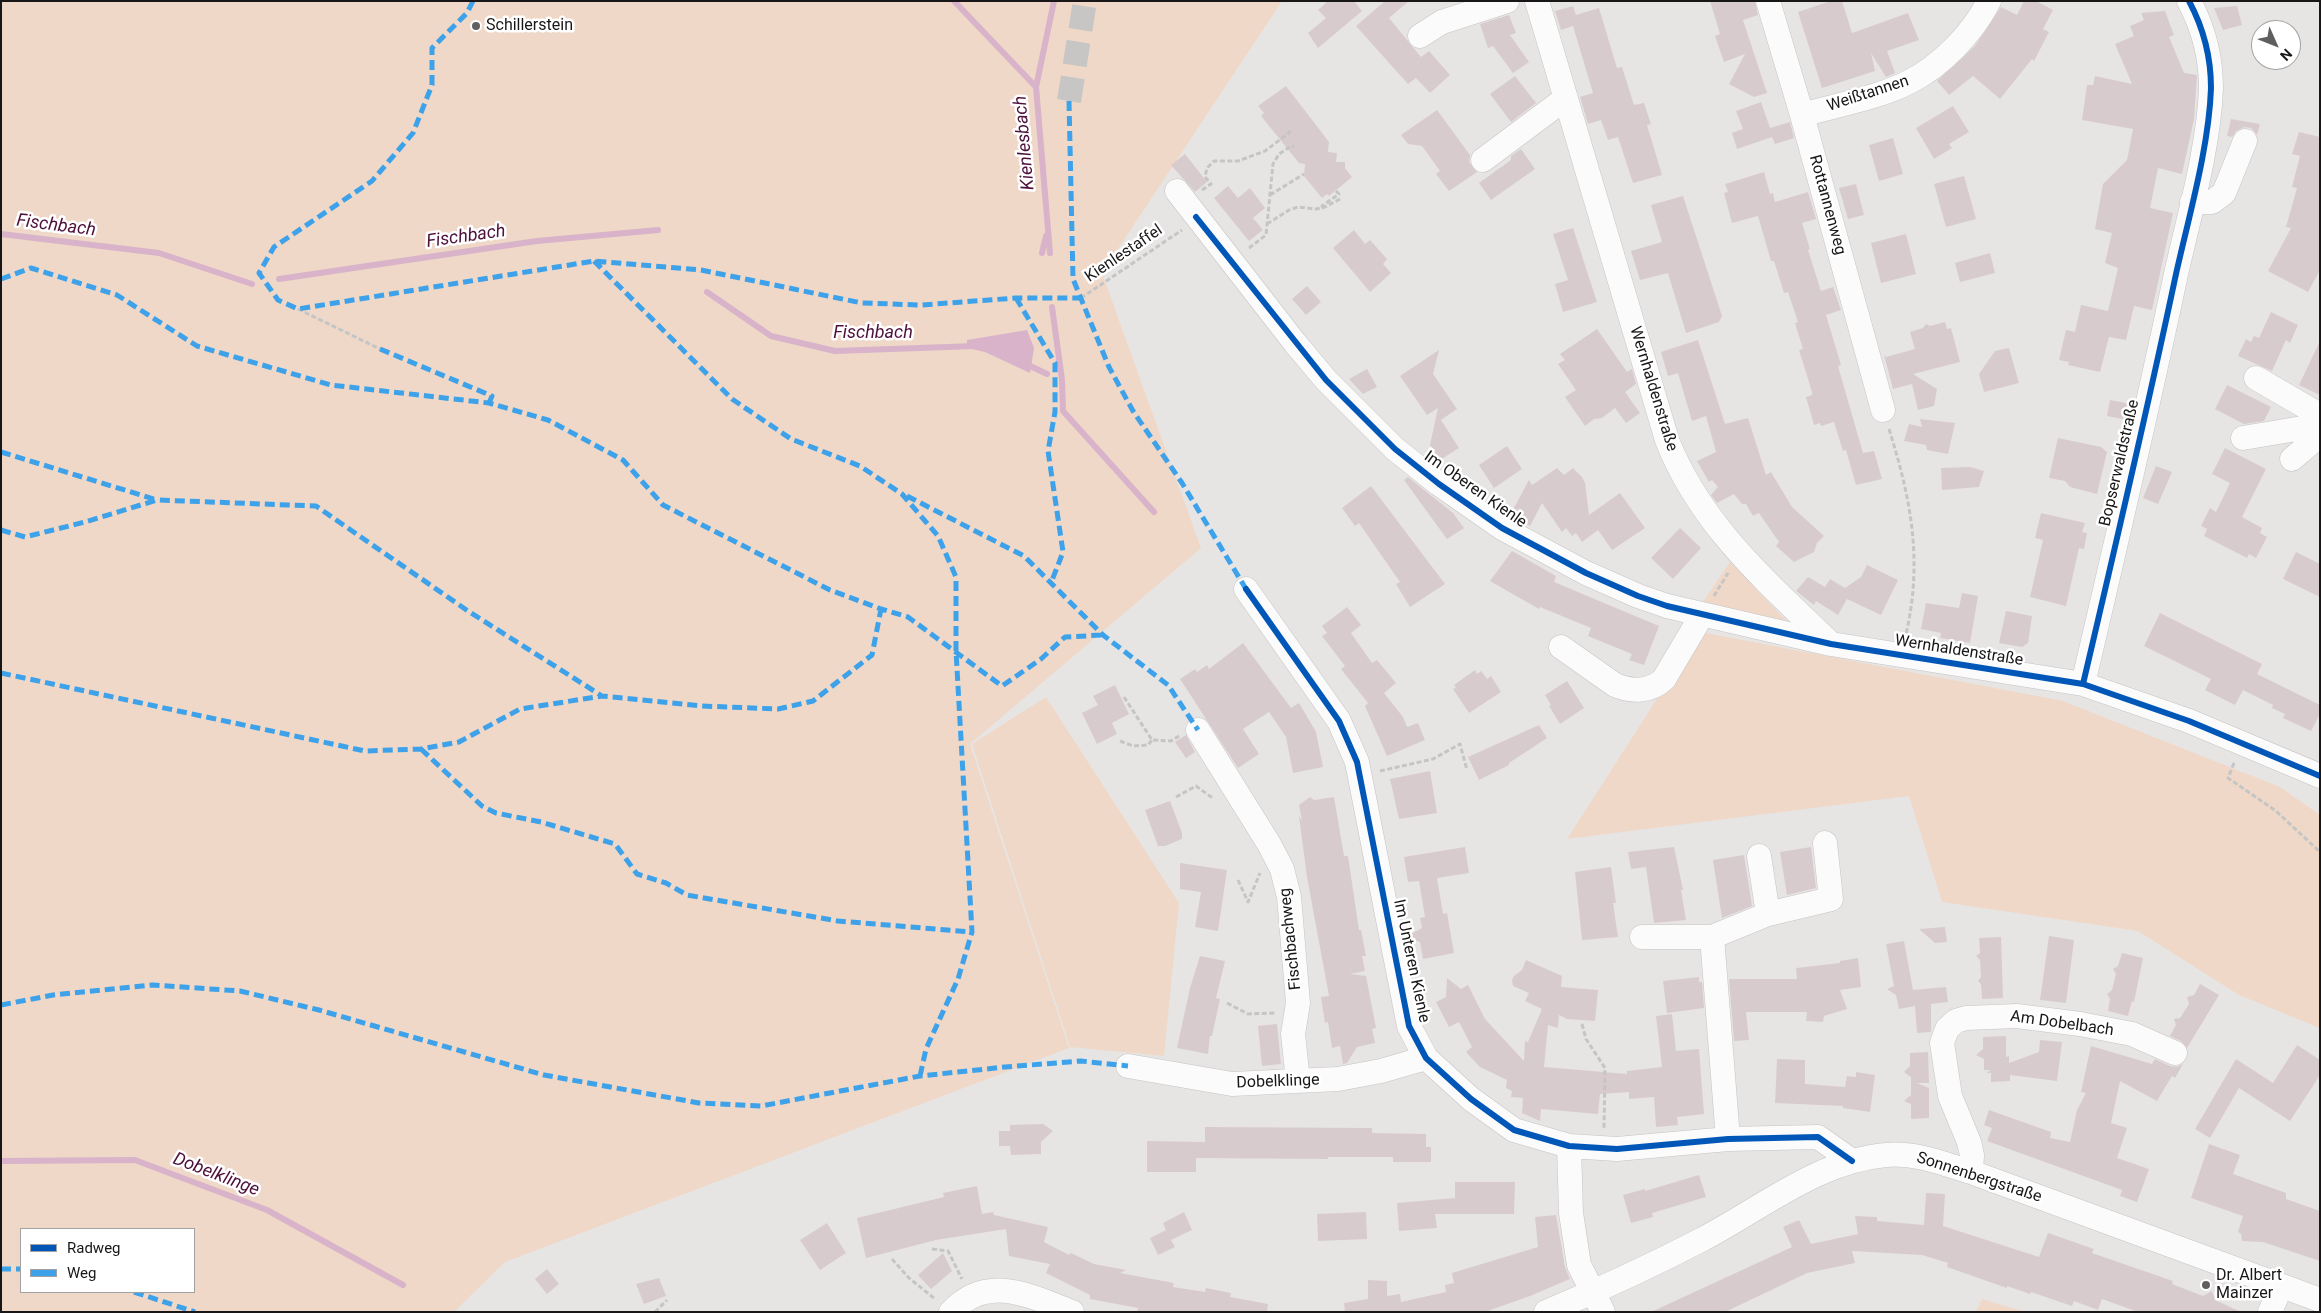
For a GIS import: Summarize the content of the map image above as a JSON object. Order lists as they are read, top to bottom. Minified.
{"streets":{"street":["Weißtannen","Rottannenweg","Wernhaldenstraße","Bopserwaldstraße","Im Oberen Kienle","Fischbachweg","Im Unteren Kienle","Am Dobelbach","Dobelklinge","Sonnenbergstraße"],"path":["Kienlestaffel"]},"crossings":[["Weißtannen","Rottannenweg"],["Kienlestaffel","Im Oberen Kienle"],["Wernhaldenstraße","Bopserwaldstraße"],["Wernhaldenstraße","Im Oberen Kienle"],["Fischbachweg","Dobelklinge"],["Im Unteren Kienle","Dobelklinge"],["Im Unteren Kienle","Sonnenbergstraße"],["Am Dobelbach","Sonnenbergstraße"]],"water":["Kienlesbach","Fischbach","Dobelklinge"],"places":["Schillerstein","Dr. Albert Mainzer"],"legend":["Radweg","Weg"],"north":"bottom right"}
